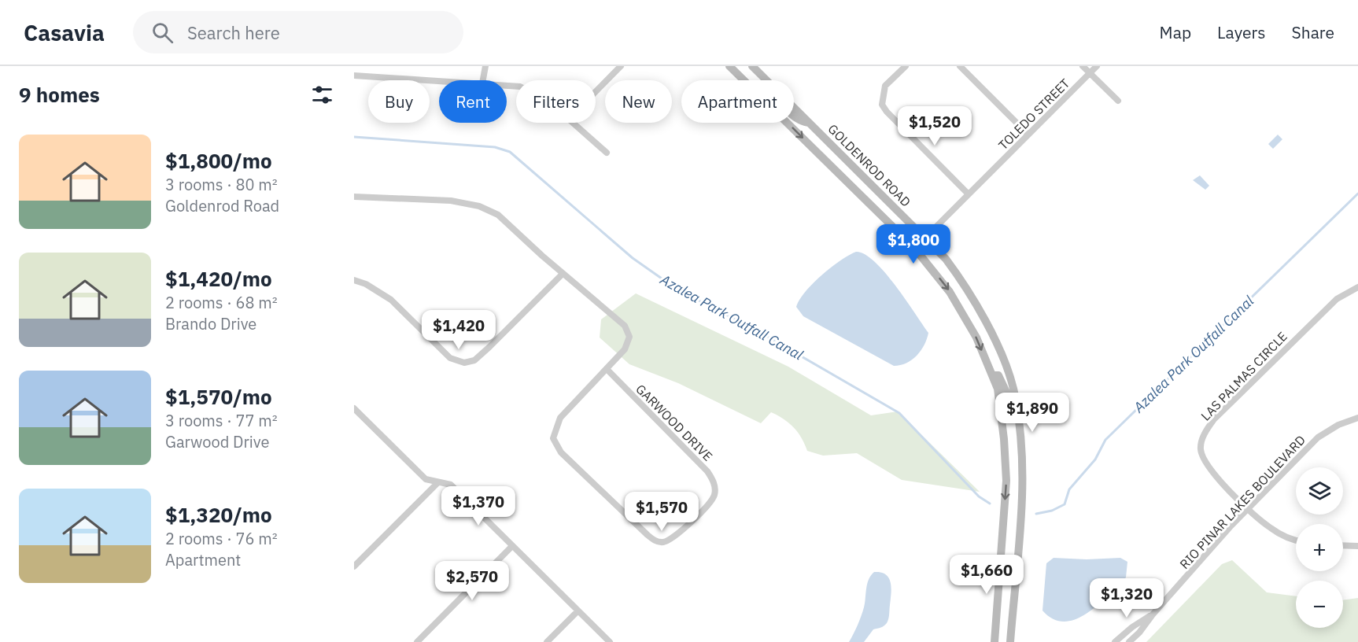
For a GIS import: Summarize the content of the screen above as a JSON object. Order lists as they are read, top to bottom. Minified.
{"streets":{"main road":["GOLDENROD ROAD"],"street":["TOLEDO STREET","LAS PALMAS CIRCLE","GARWOOD DRIVE","RIO PINAR LAKES BOULEVARD"]},"crossings":[["TOLEDO STREET","GOLDENROD ROAD"],["LAS PALMAS CIRCLE","RIO PINAR LAKES BOULEVARD"]],"water":["Azalea Park Outfall Canal"],"page":{"header":"Casavia","search":"Search here","nav":["Map","Layers","Share"],"heading":"9 homes","chip":["Buy","Rent","Filters","New","Apartment"],"price":["$1,520","$1,800","$1,420","$1,890","$1,370","$1,570","$1,660","$2,570","$1,320"],"list":[{"name":"$1,800/mo","note":"3 rooms · 80 m² · Goldenrod Road"},{"name":"$1,420/mo","note":"2 rooms · 68 m² · Brando Drive"},{"name":"$1,570/mo","note":"3 rooms · 77 m² · Garwood Drive"},{"name":"$1,320/mo","note":"2 rooms · 76 m² · Apartment"}],"map_buttons":["+","−"]}}
